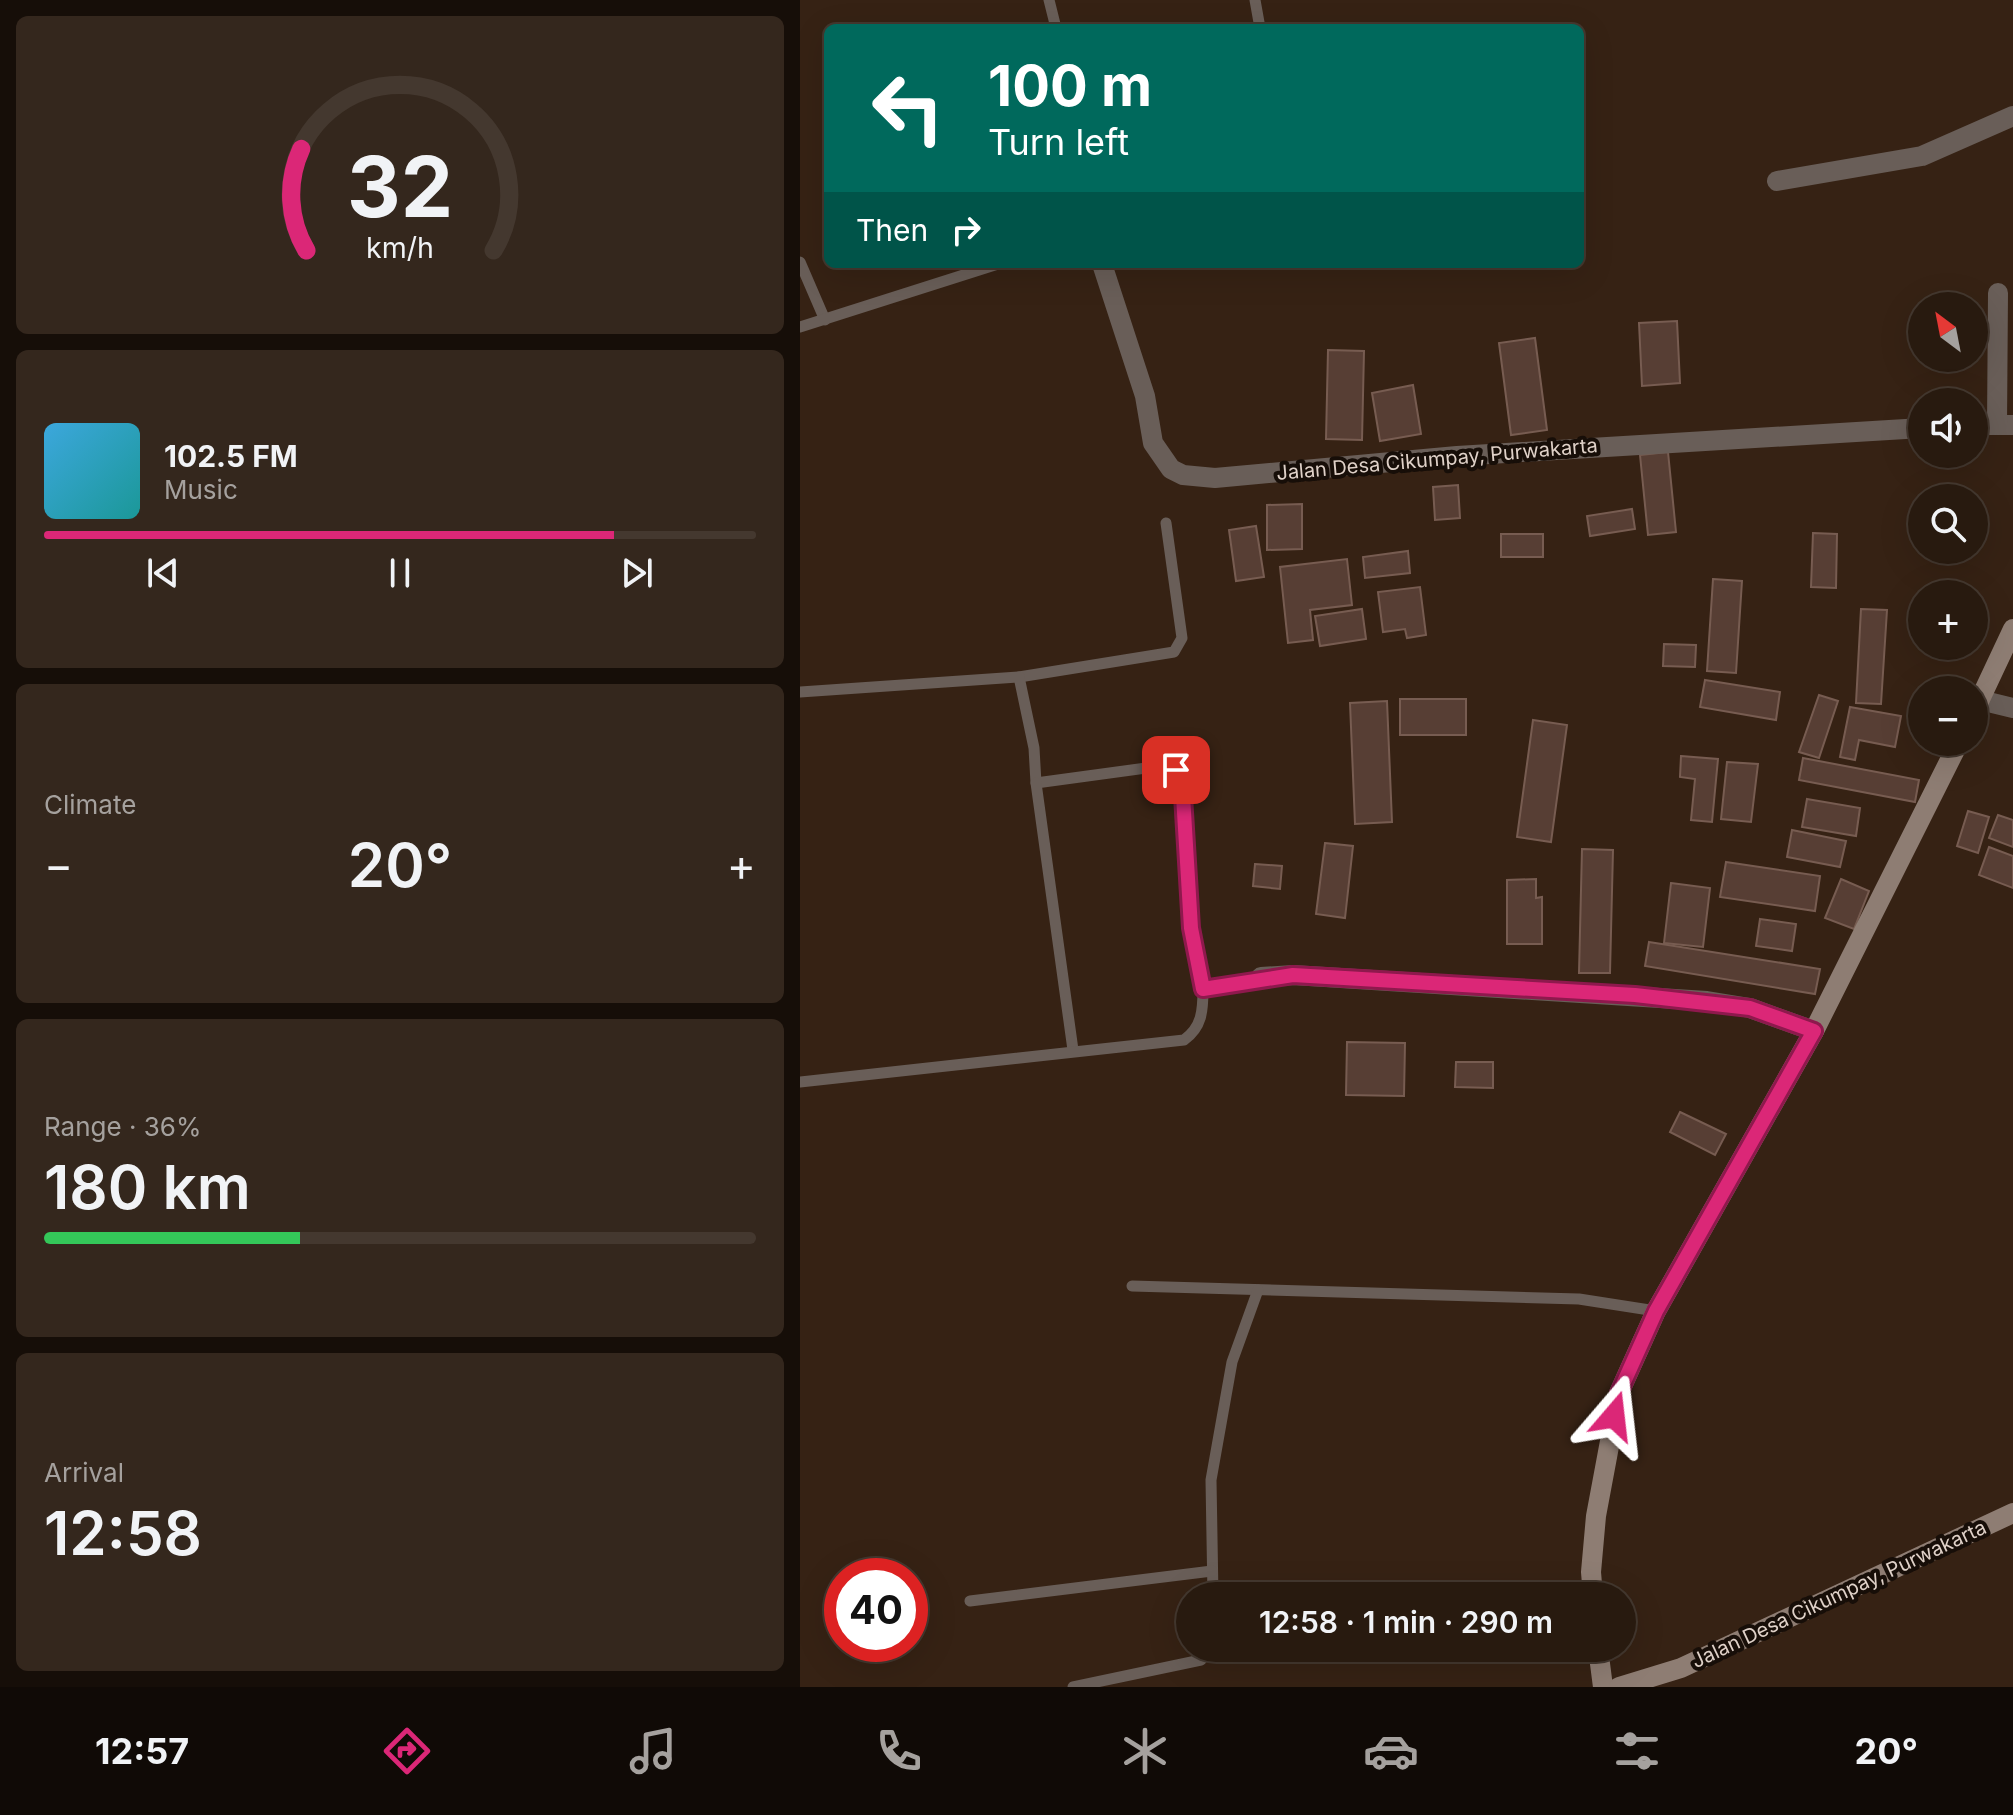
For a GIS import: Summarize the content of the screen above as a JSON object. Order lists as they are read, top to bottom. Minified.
{"streets":{"street":["Jalan Desa Cikumpay, Purwakarta"]},"north":"top left","page":{"turn":["100 m","Turn left"],"then":"Then","map_buttons":["+","−"],"song":["102.5 FM","Music"],"tile":["Climate",["Range · 36%","180 km"],["Arrival","12:58"]],"heat":["−","20°","+"],"limit":"40","trip":"12:58 · 1 min · 290 m","tabs":["12:57","20°"],"gauge":["32","km/h"]}}
